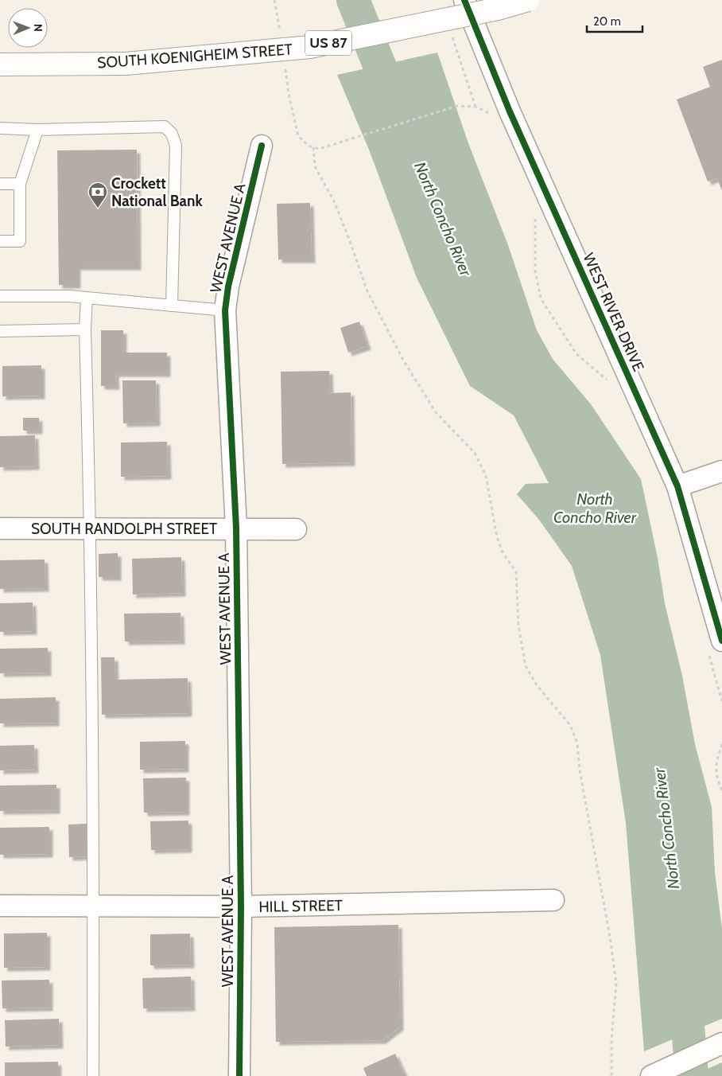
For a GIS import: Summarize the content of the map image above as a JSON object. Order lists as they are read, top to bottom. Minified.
{"streets":{"main road":["US 87","SOUTH KOENIGHEIM STREET"],"street":["WEST AVENUE A","WEST RIVER DRIVE","SOUTH RANDOLPH STREET","HILL STREET"]},"crossings":[["WEST AVENUE A","SOUTH RANDOLPH STREET"],["WEST AVENUE A","HILL STREET"]],"water":["North Concho River"],"places":{"bank":["Crockett National Bank"]},"scale_bar":"20 m","north":"right"}
